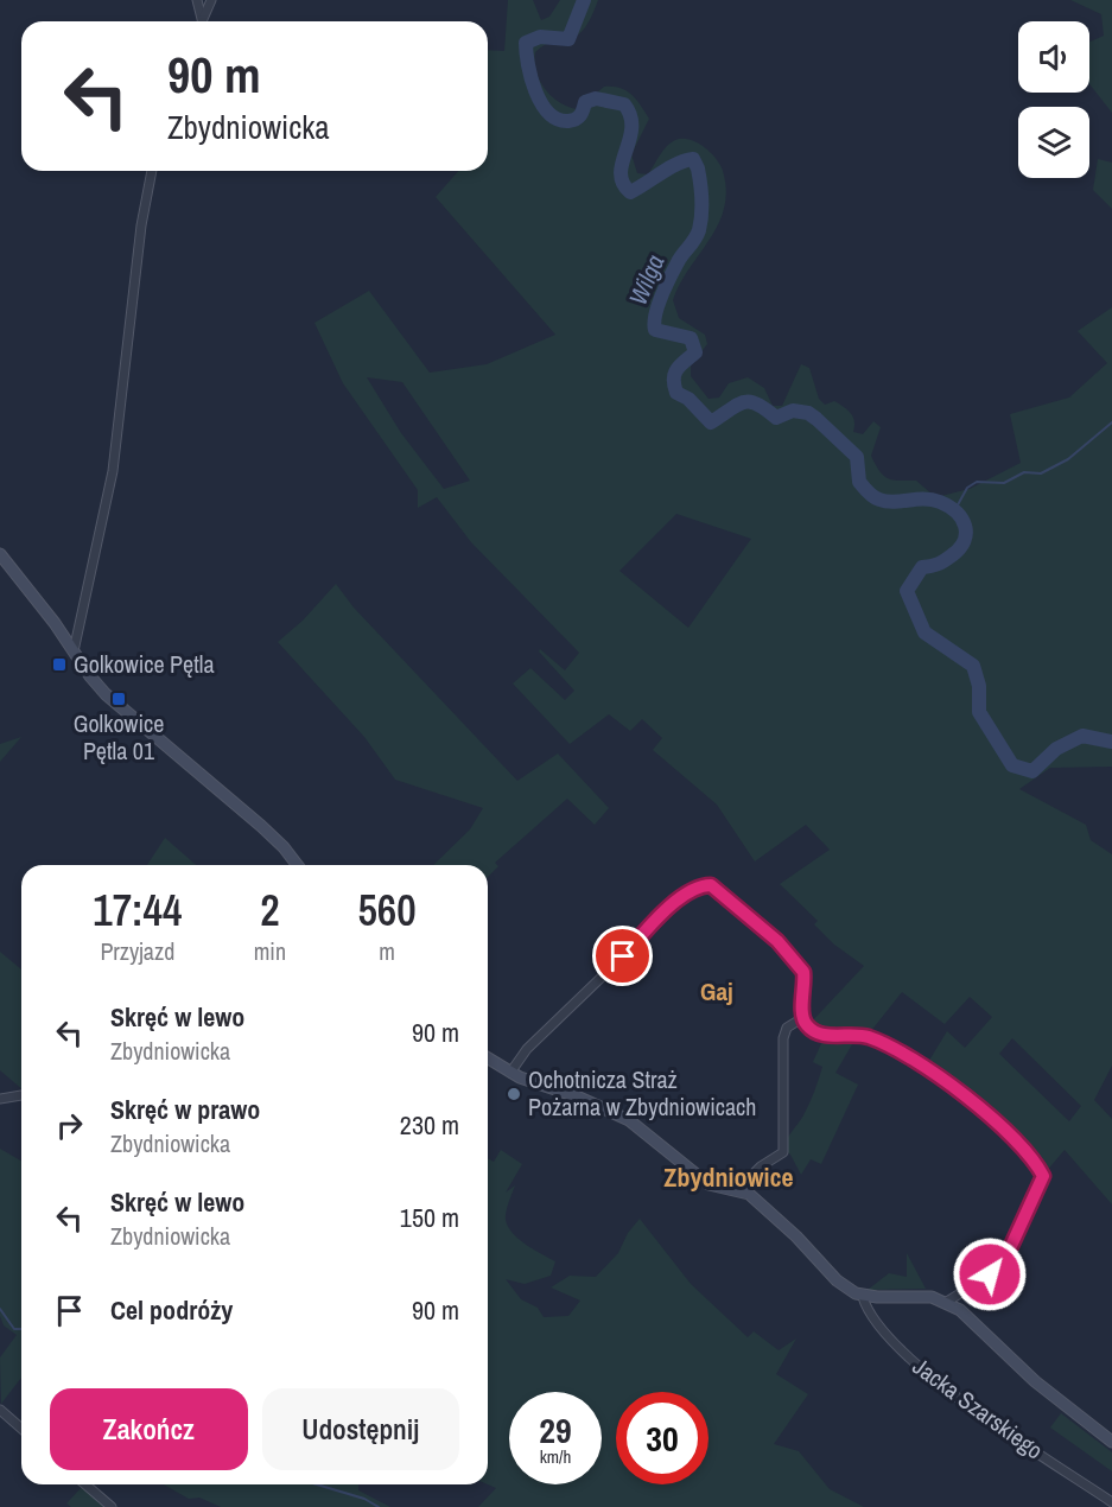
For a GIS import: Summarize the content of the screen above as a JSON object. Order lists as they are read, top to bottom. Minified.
{"streets":{"street":["Jacka Szarskiego"]},"districts":["Gaj","Zbydniowice"],"water":["Wilga"],"places":{"transit":["Golkowice Pętla","Golkowice Pętla 01"],"other":["Ochotnicza Straż Pożarna w Zbydniowicach"]},"page":{"turn":["90 m","Zbydniowicka"],"eta":["17:44","Przyjazd","2","min","560","m"],"list":[{"name":"Skręć w lewo","note":"Zbydniowicka","value":"90 m"},{"name":"Skręć w prawo","note":"Zbydniowicka","value":"230 m"},{"name":"Skręć w lewo","note":"Zbydniowicka","value":"150 m"},{"name":"Cel podróży","value":"90 m"}],"buttons":["Zakończ","Udostępnij"],"speed":"29 km/h","limit":"30"}}
